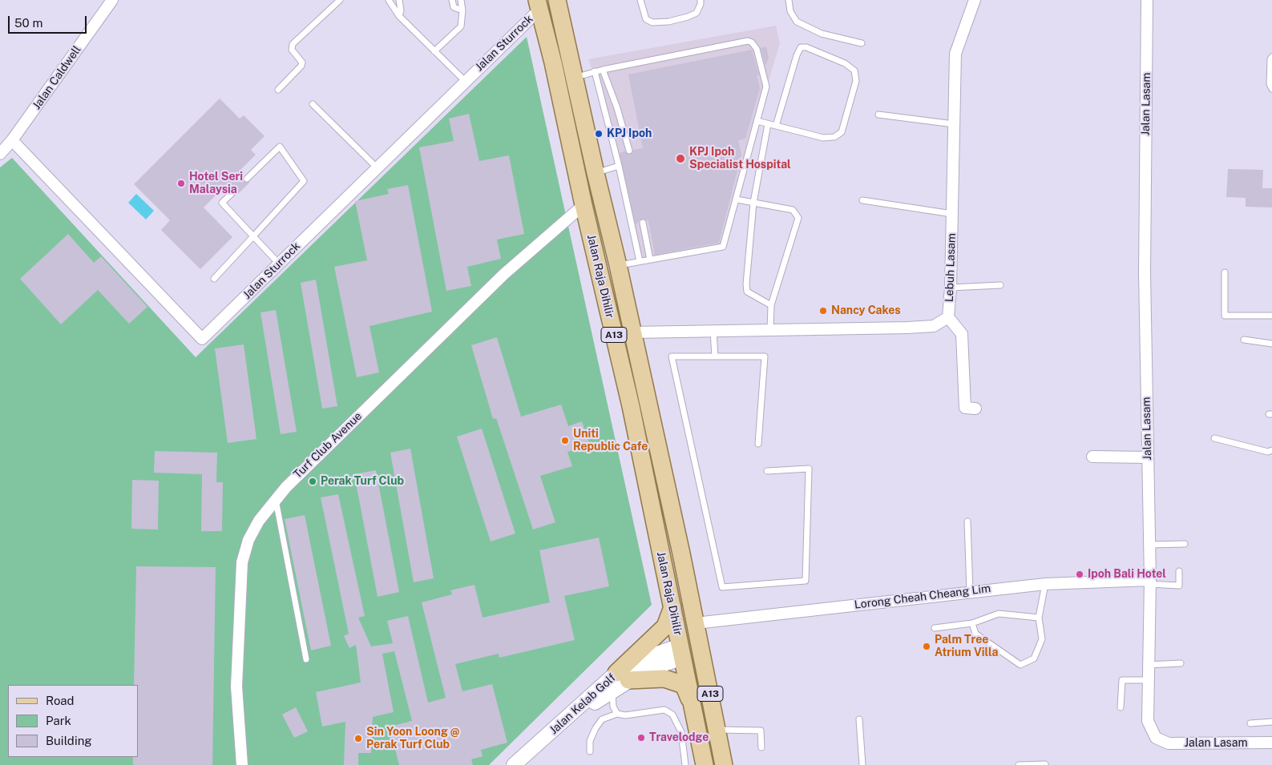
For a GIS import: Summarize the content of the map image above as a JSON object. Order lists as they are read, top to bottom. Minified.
{"streets":{"main road":["Jalan Raja Dihilir","A13"],"street":["Jalan Sturrock","Jalan Caldwell","Jalan Lasam","Lebuh Lasam","Turf Club Avenue","Lorong Cheah Cheang Lim","Jalan Kelab Golf"]},"crossings":[["Jalan Sturrock","Jalan Caldwell"],["Jalan Sturrock","Jalan Raja Dihilir"],["Jalan Lasam","Lorong Cheah Cheang Lim"],["Lebuh Lasam","Jalan Raja Dihilir"],["Jalan Raja Dihilir","Turf Club Avenue"],["Jalan Raja Dihilir","Lorong Cheah Cheang Lim"]],"places":["KPJ Ipoh","KPJ Ipoh Specialist Hospital","Hotel Seri Malaysia","Nancy Cakes","Uniti Republic Cafe","Perak Turf Club","Ipoh Bali Hotel","Palm Tree Atrium Villa","Travelodge","Sin Yoon Loong @ Perak Turf Club"],"legend":["Road","Park","Building"],"scale_bar":"50 m"}
